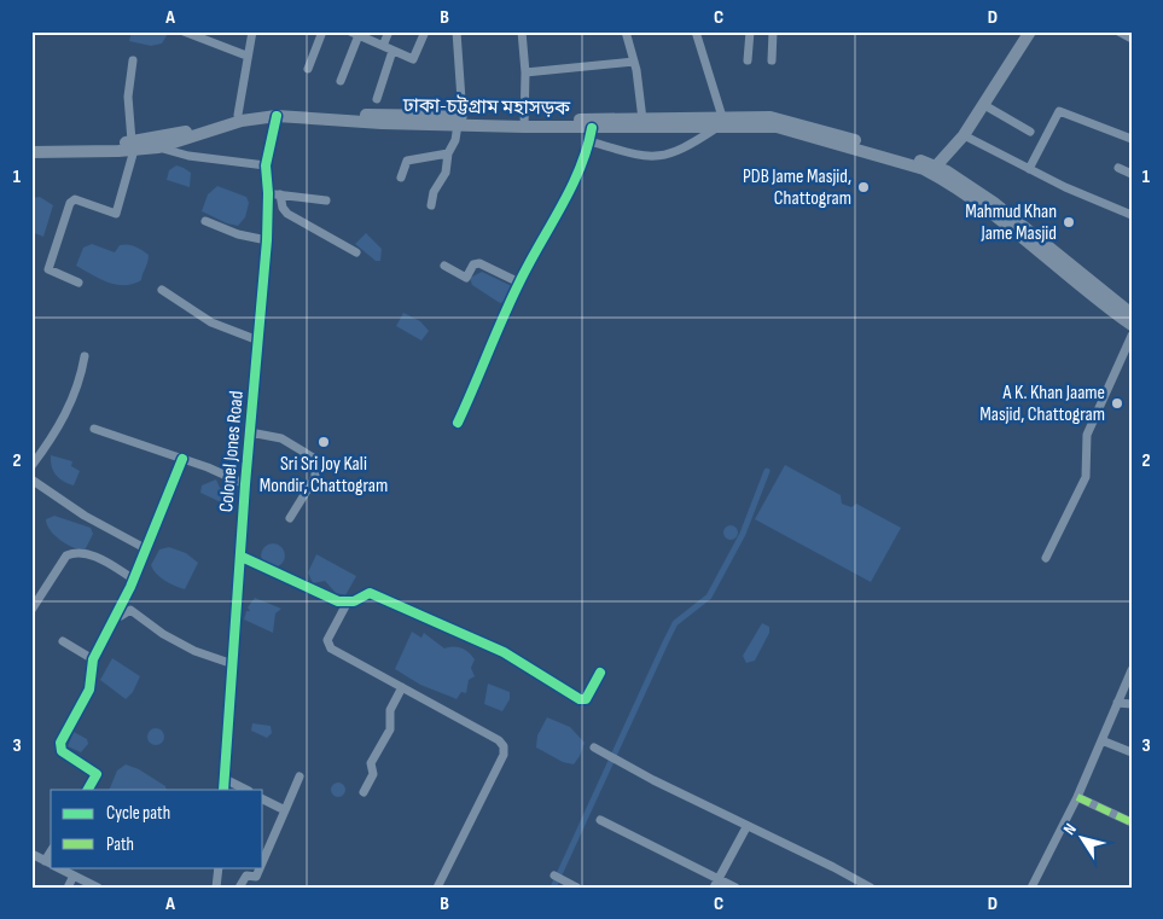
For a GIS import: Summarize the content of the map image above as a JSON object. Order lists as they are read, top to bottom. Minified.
{"streets":{"highway":["ঢাকা-চট্টগ্রাম মহাসড়ক"],"street":["Colonel Jones Road"]},"crossings":[["ঢাকা-চট্টগ্রাম মহাসড়ক","Colonel Jones Road"]],"places":["PDB Jame Masjid, Chattogram","Mahmud Khan Jame Masjid","A K. Khan Jaame Masjid, Chattogram","Sri Sri Joy Kali Mondir, Chattogram"],"legend":["Cycle path","Path"],"north":"top left","grid":{"columns":["A","B","C","D"],"rows":["1","2","3"]}}
